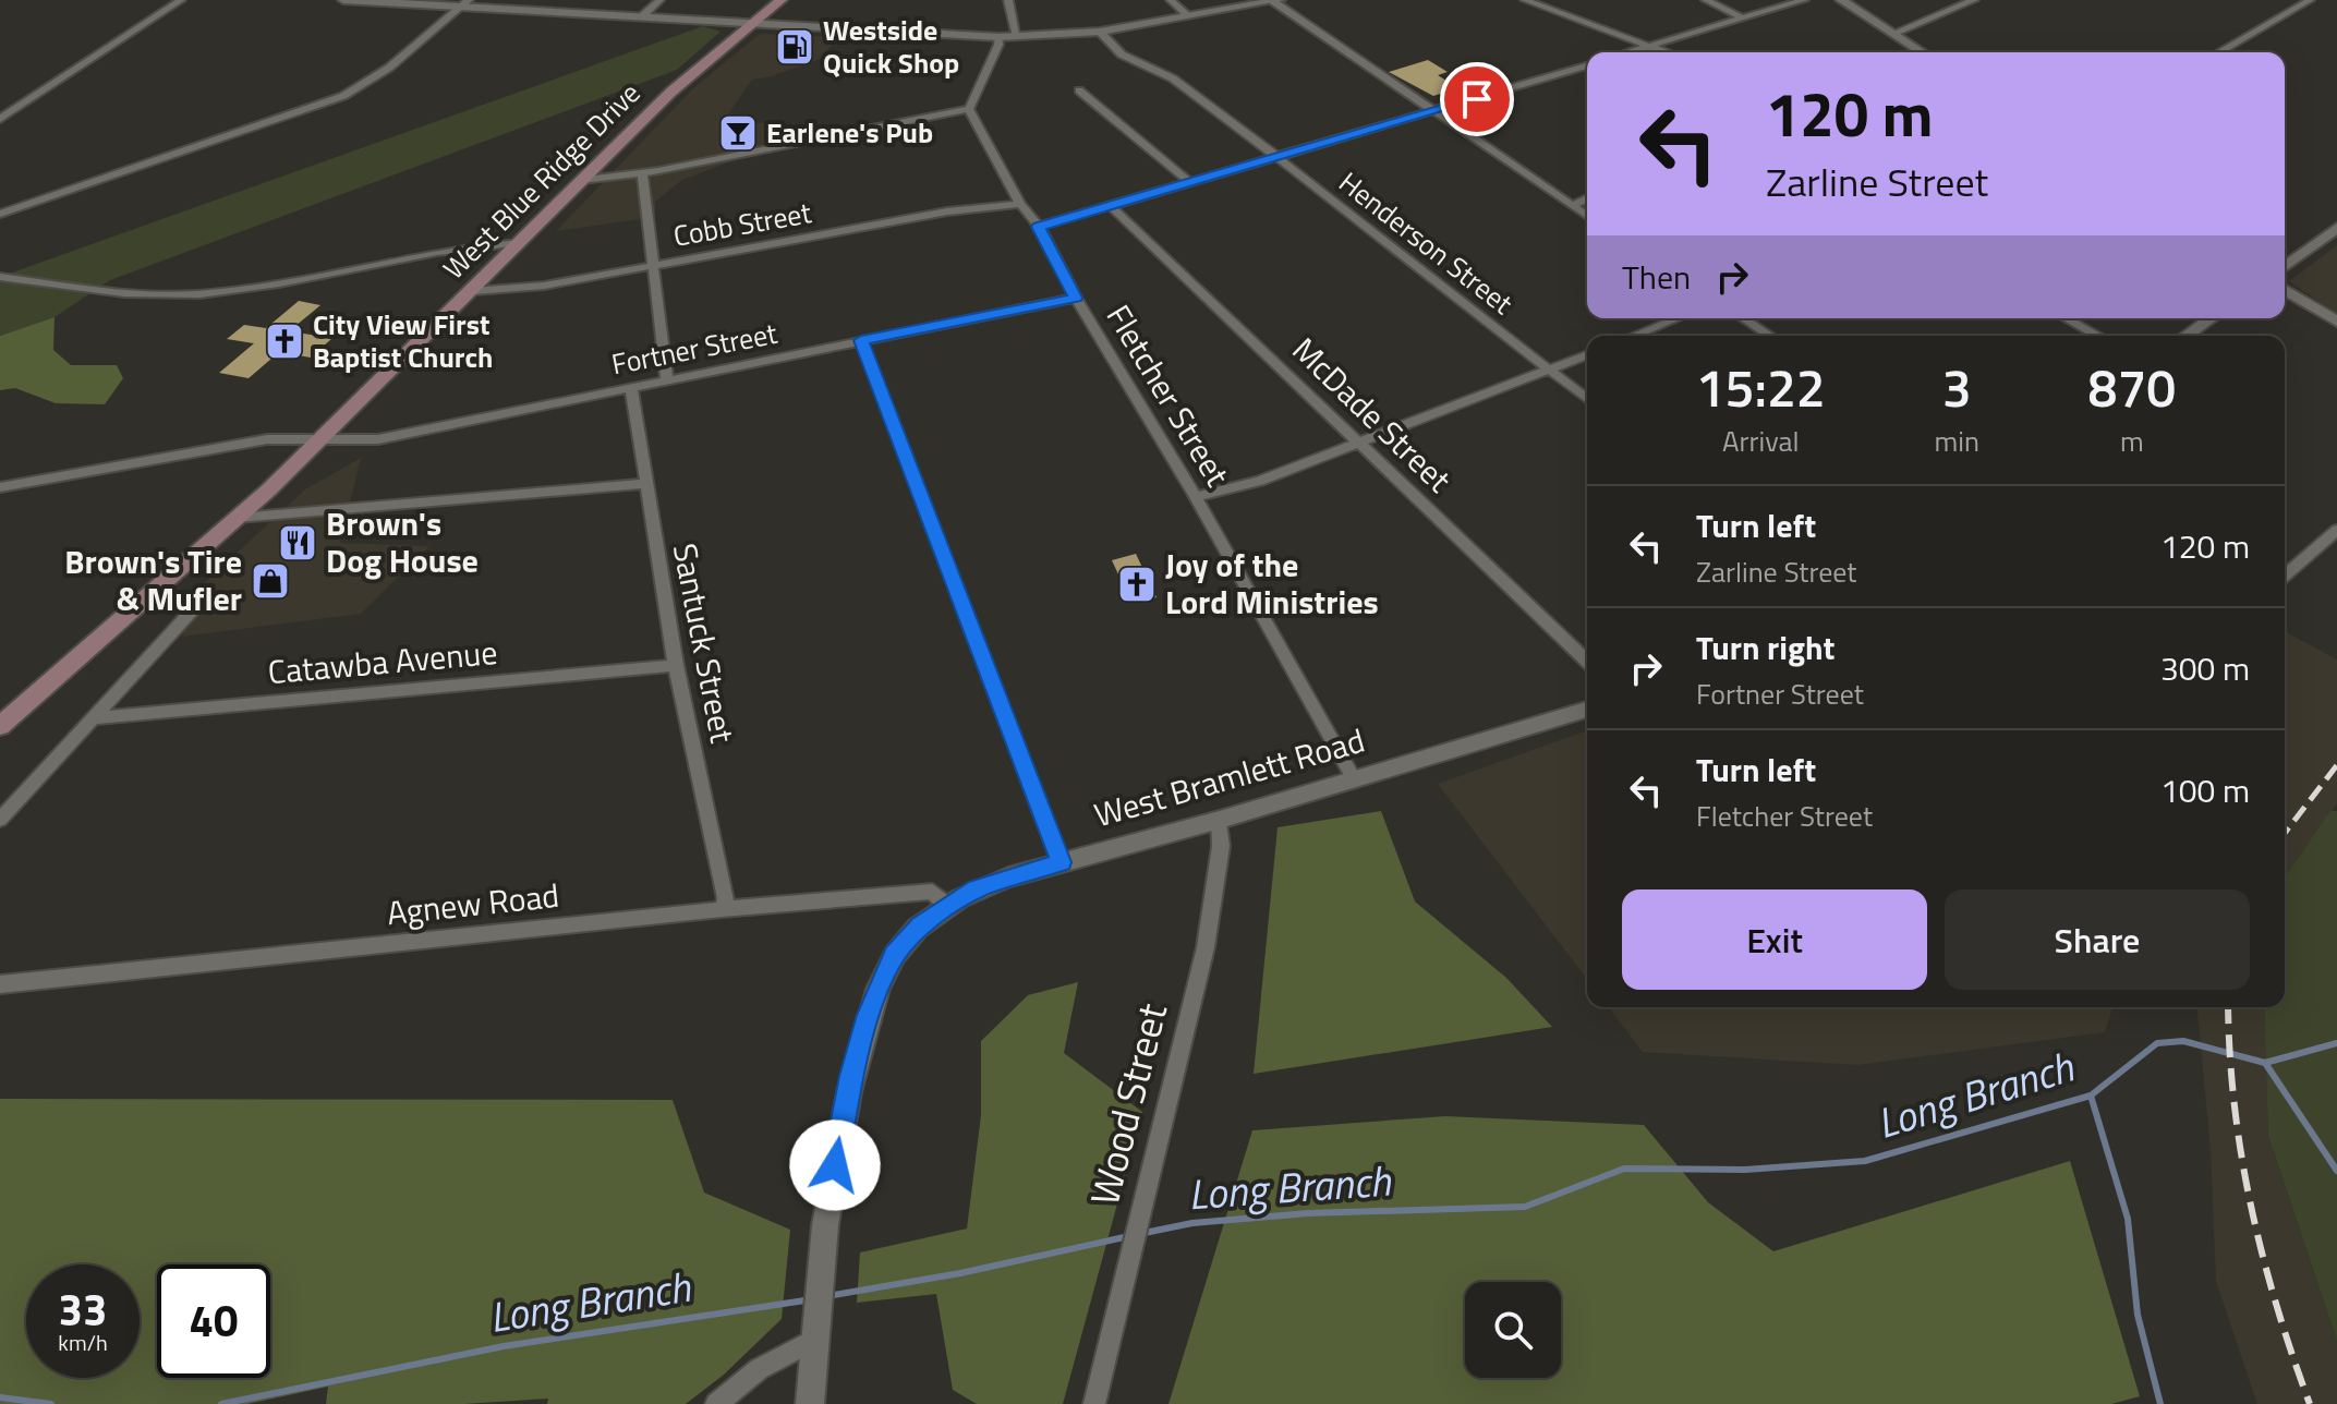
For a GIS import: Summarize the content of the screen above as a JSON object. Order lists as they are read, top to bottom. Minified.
{"streets":{"main road":["West Blue Ridge Drive"],"street":["Cobb Street","Henderson Street","Fortner Street","Fletcher Street","McDade Street","Santuck Street","Catawba Avenue","West Bramlett Road","Agnew Road","Wood Street"]},"crossings":[["West Blue Ridge Drive","Cobb Street"],["West Blue Ridge Drive","Fortner Street"],["Cobb Street","Fletcher Street"],["Fortner Street","Fletcher Street"],["Fortner Street","Santuck Street"],["Fletcher Street","West Bramlett Road"],["Santuck Street","Catawba Avenue"],["Santuck Street","Agnew Road"],["West Bramlett Road","Agnew Road"],["West Bramlett Road","Wood Street"]],"water":["Long Branch"],"places":{"fuel station":["Westside Quick Shop"],"bar":["Earlene's Pub"],"church":["City View First Baptist Church","Joy of the Lord Ministries"],"restaurant":["Brown's Dog House"],"shop":["Brown's Tire & Mufler"]},"page":{"turn":["120 m","Zarline Street"],"then":"Then","eta":["15:22","Arrival","3","min","870","m"],"list":[{"name":"Turn left","note":"Zarline Street","value":"120 m"},{"name":"Turn right","note":"Fortner Street","value":"300 m"},{"name":"Turn left","note":"Fletcher Street","value":"100 m"}],"buttons":["Exit","Share"],"speed":"33 km/h","limit":"40"}}
